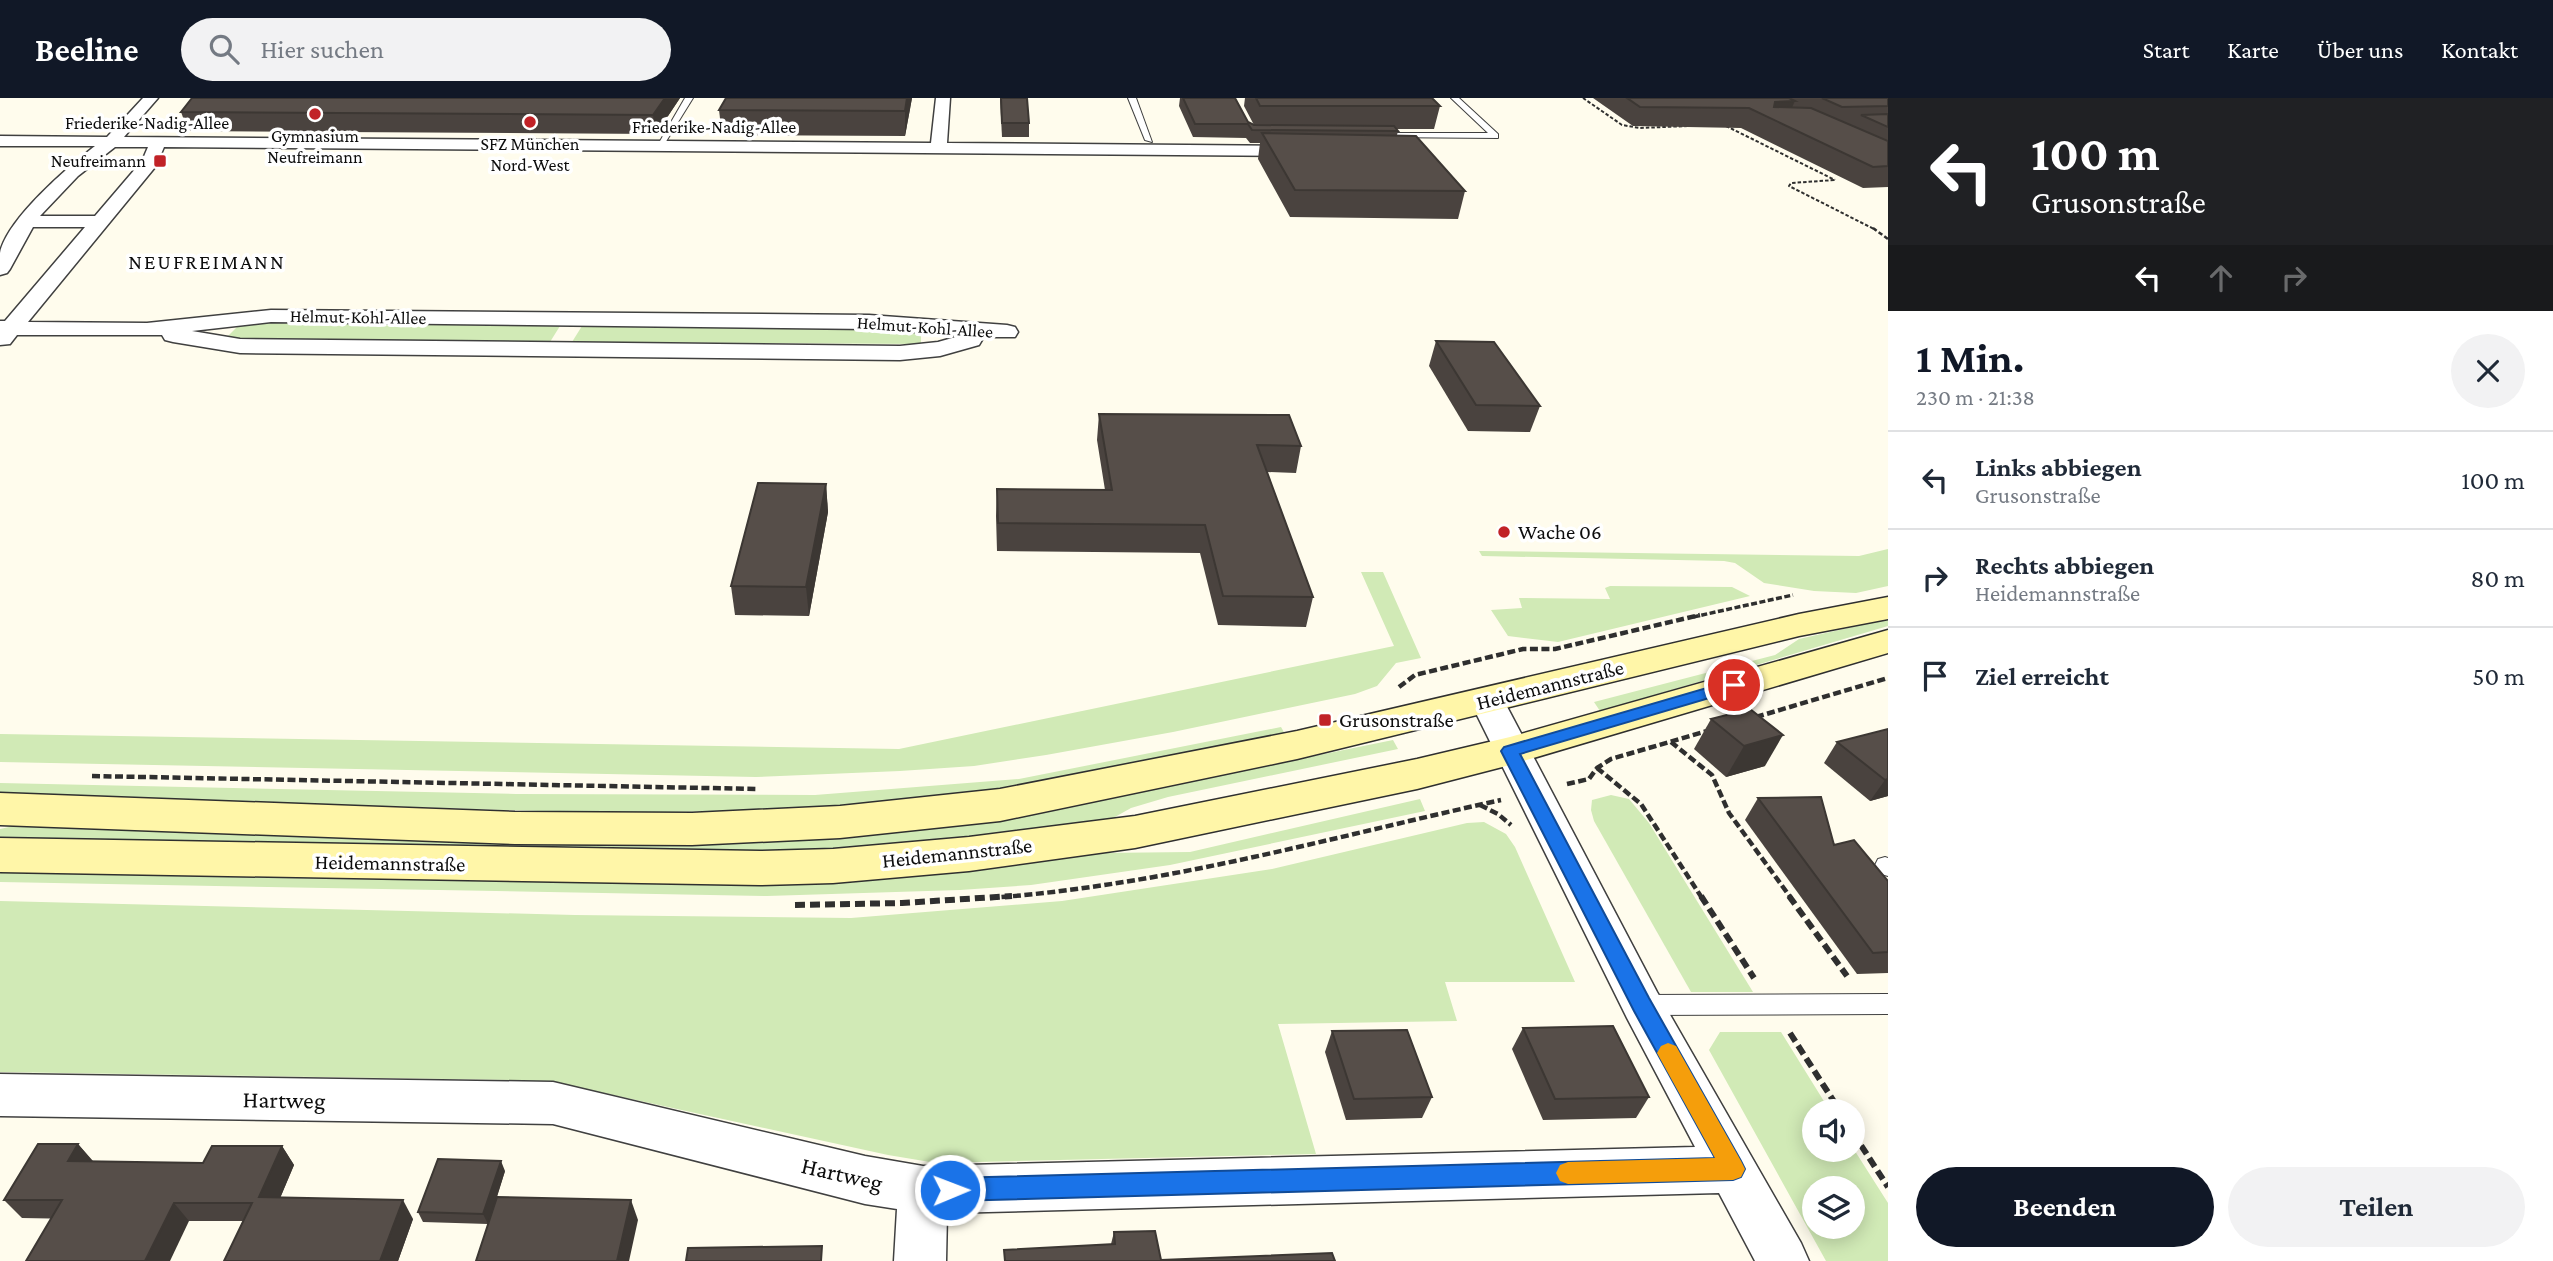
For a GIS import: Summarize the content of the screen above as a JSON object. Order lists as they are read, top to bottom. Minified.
{"streets":{"main road":["Heidemannstraße"],"street":["Friederike-Nadig-Allee","Helmut-Kohl-Allee","Hartweg"]},"districts":["NEUFREIMANN"],"places":{"other":["Gymnasium Neufreimann","SFZ München Nord-West","Wache 06"],"transit":["Neufreimann","Grusonstraße"]},"page":{"header":"Beeline","search":"Hier suchen","nav":["Start","Karte","Über uns","Kontakt"],"turn":["100 m","Grusonstraße"],"heading":["1 Min.","230 m · 21:38"],"list":[{"name":"Links abbiegen","note":"Grusonstraße","value":"100 m"},{"name":"Rechts abbiegen","note":"Heidemannstraße","value":"80 m"},{"name":"Ziel erreicht","value":"50 m"}],"buttons":["Beenden","Teilen"]}}
